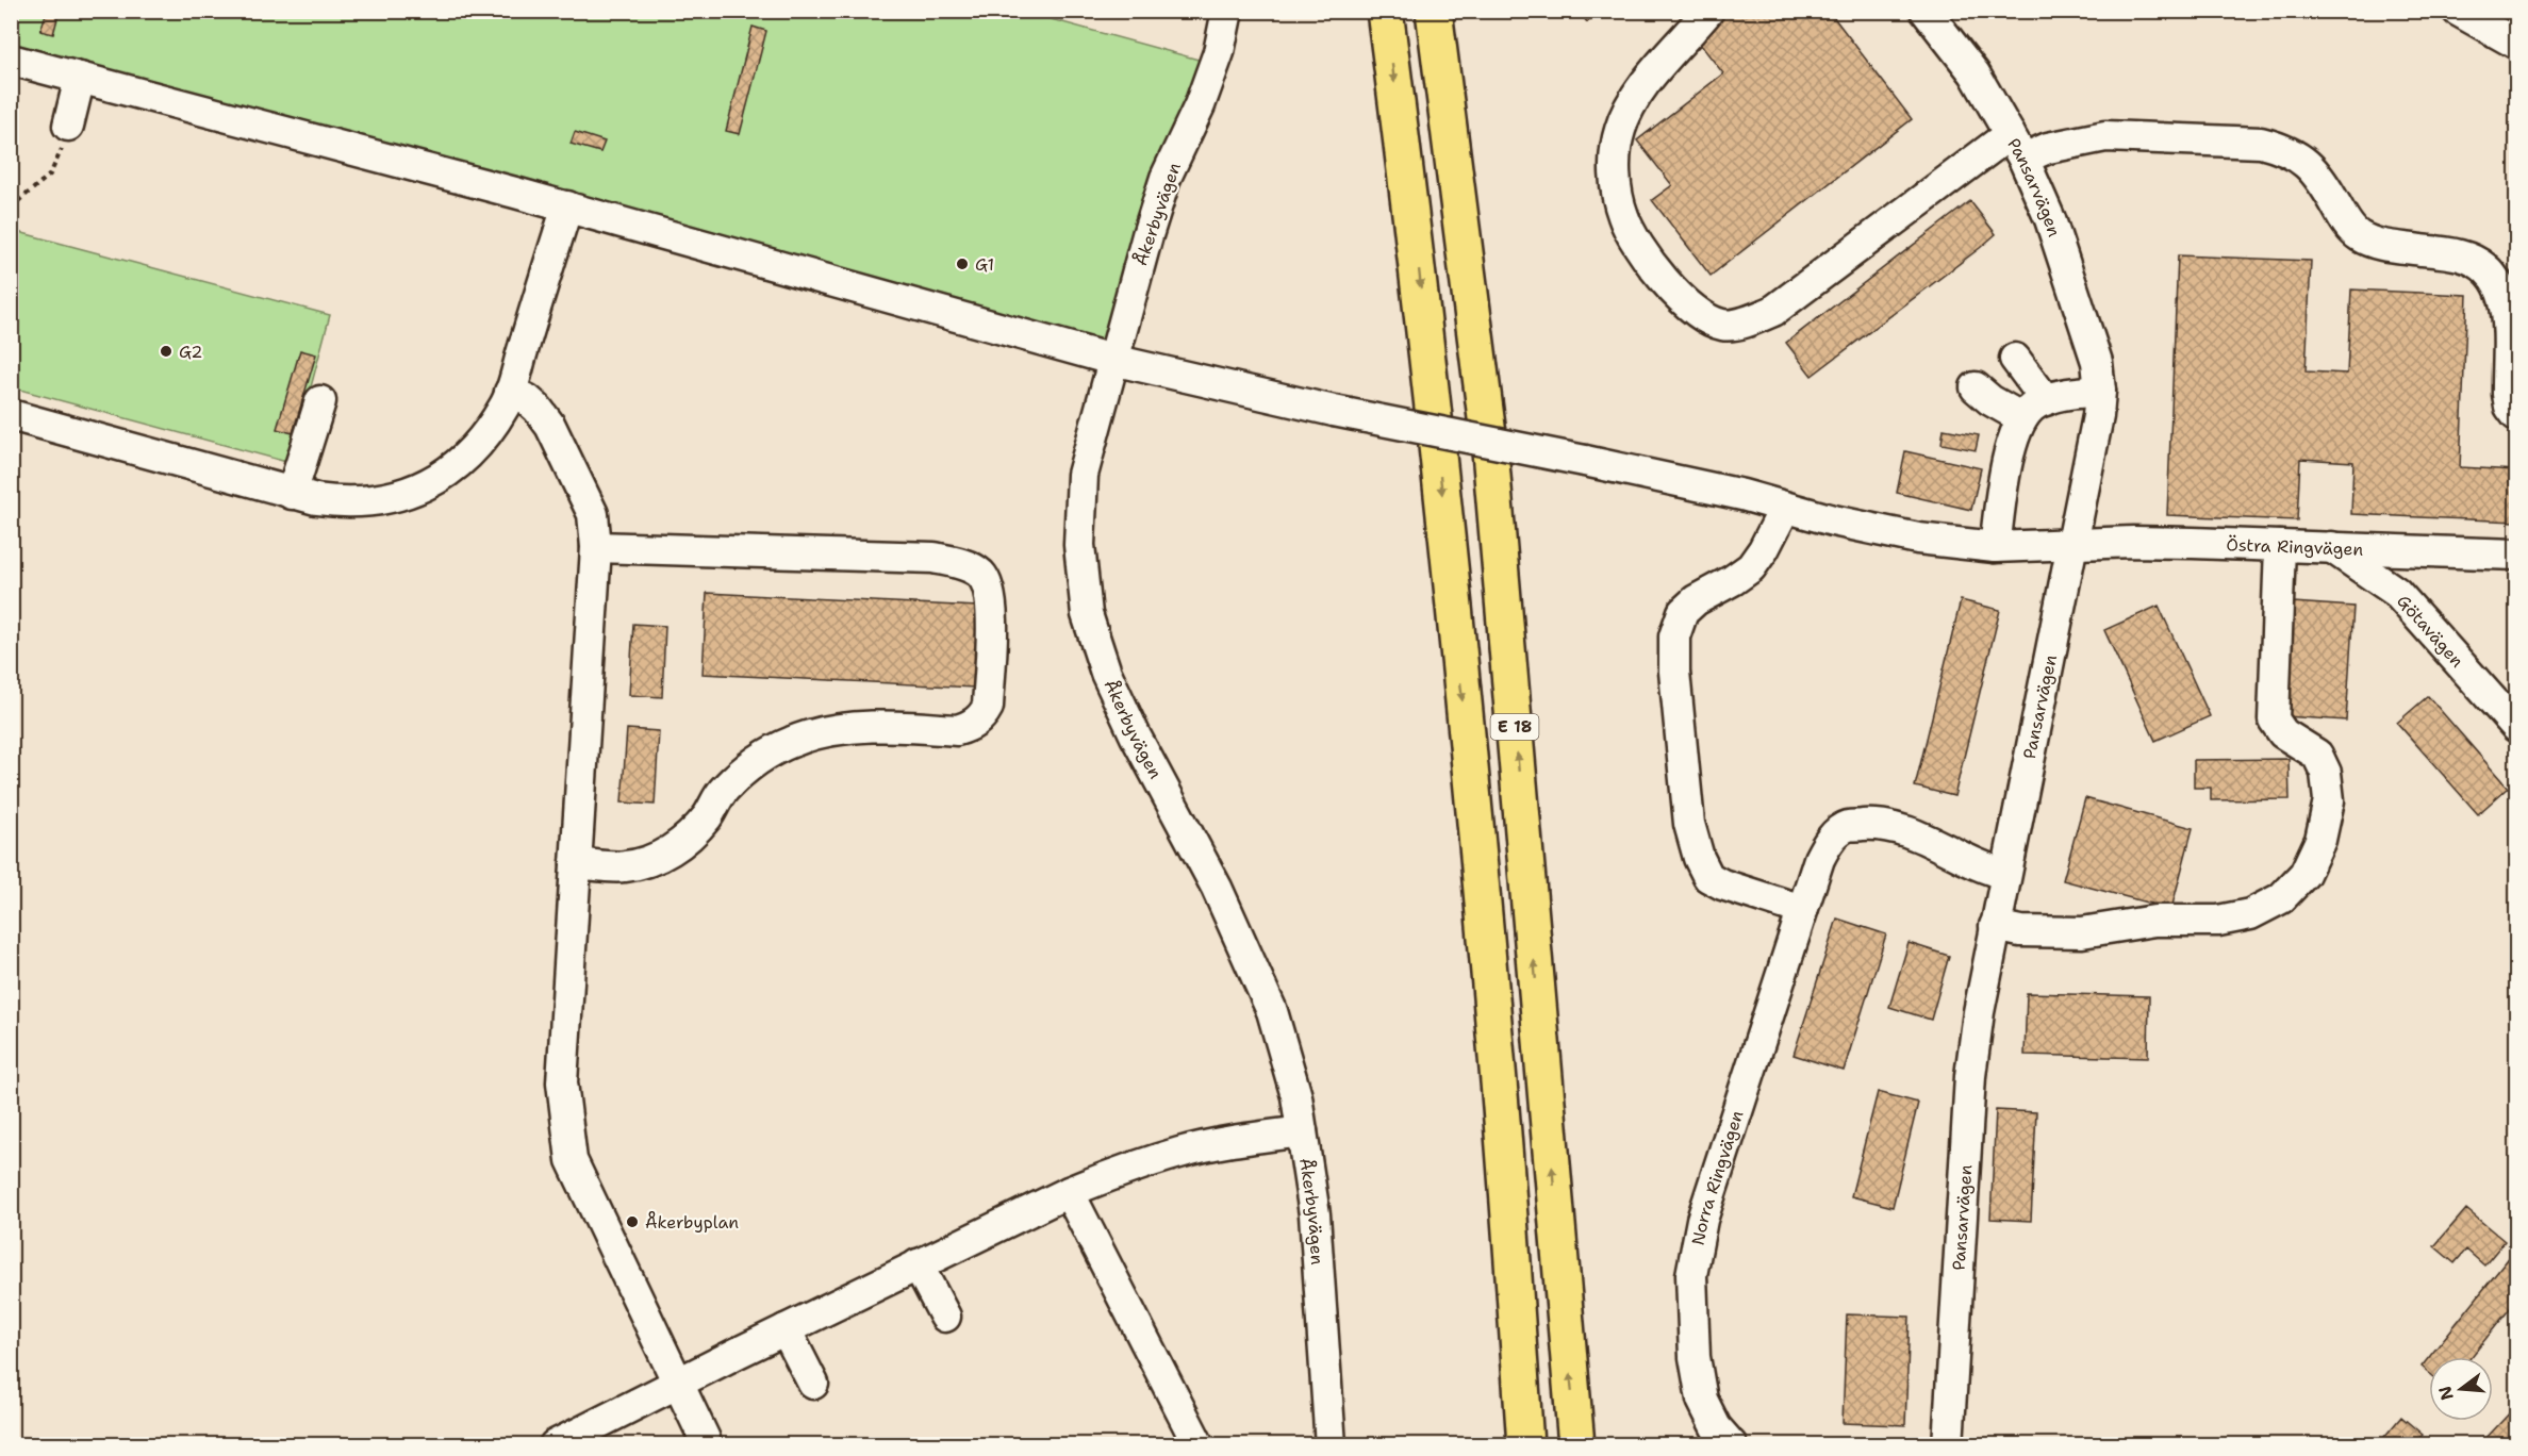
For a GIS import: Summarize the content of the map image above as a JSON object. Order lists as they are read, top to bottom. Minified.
{"streets":{"highway":["E 18"],"lane":["Pansarvägen","Åkerbyvägen","Östra Ringvägen","Götavägen","Norra Ringvägen"]},"crossings":[["Pansarvägen","Östra Ringvägen"],["Pansarvägen","Norra Ringvägen"],["Åkerbyvägen","Östra Ringvägen"],["Östra Ringvägen","Götavägen"]],"places":["G1","G2","Åkerbyplan"],"north":"left"}
